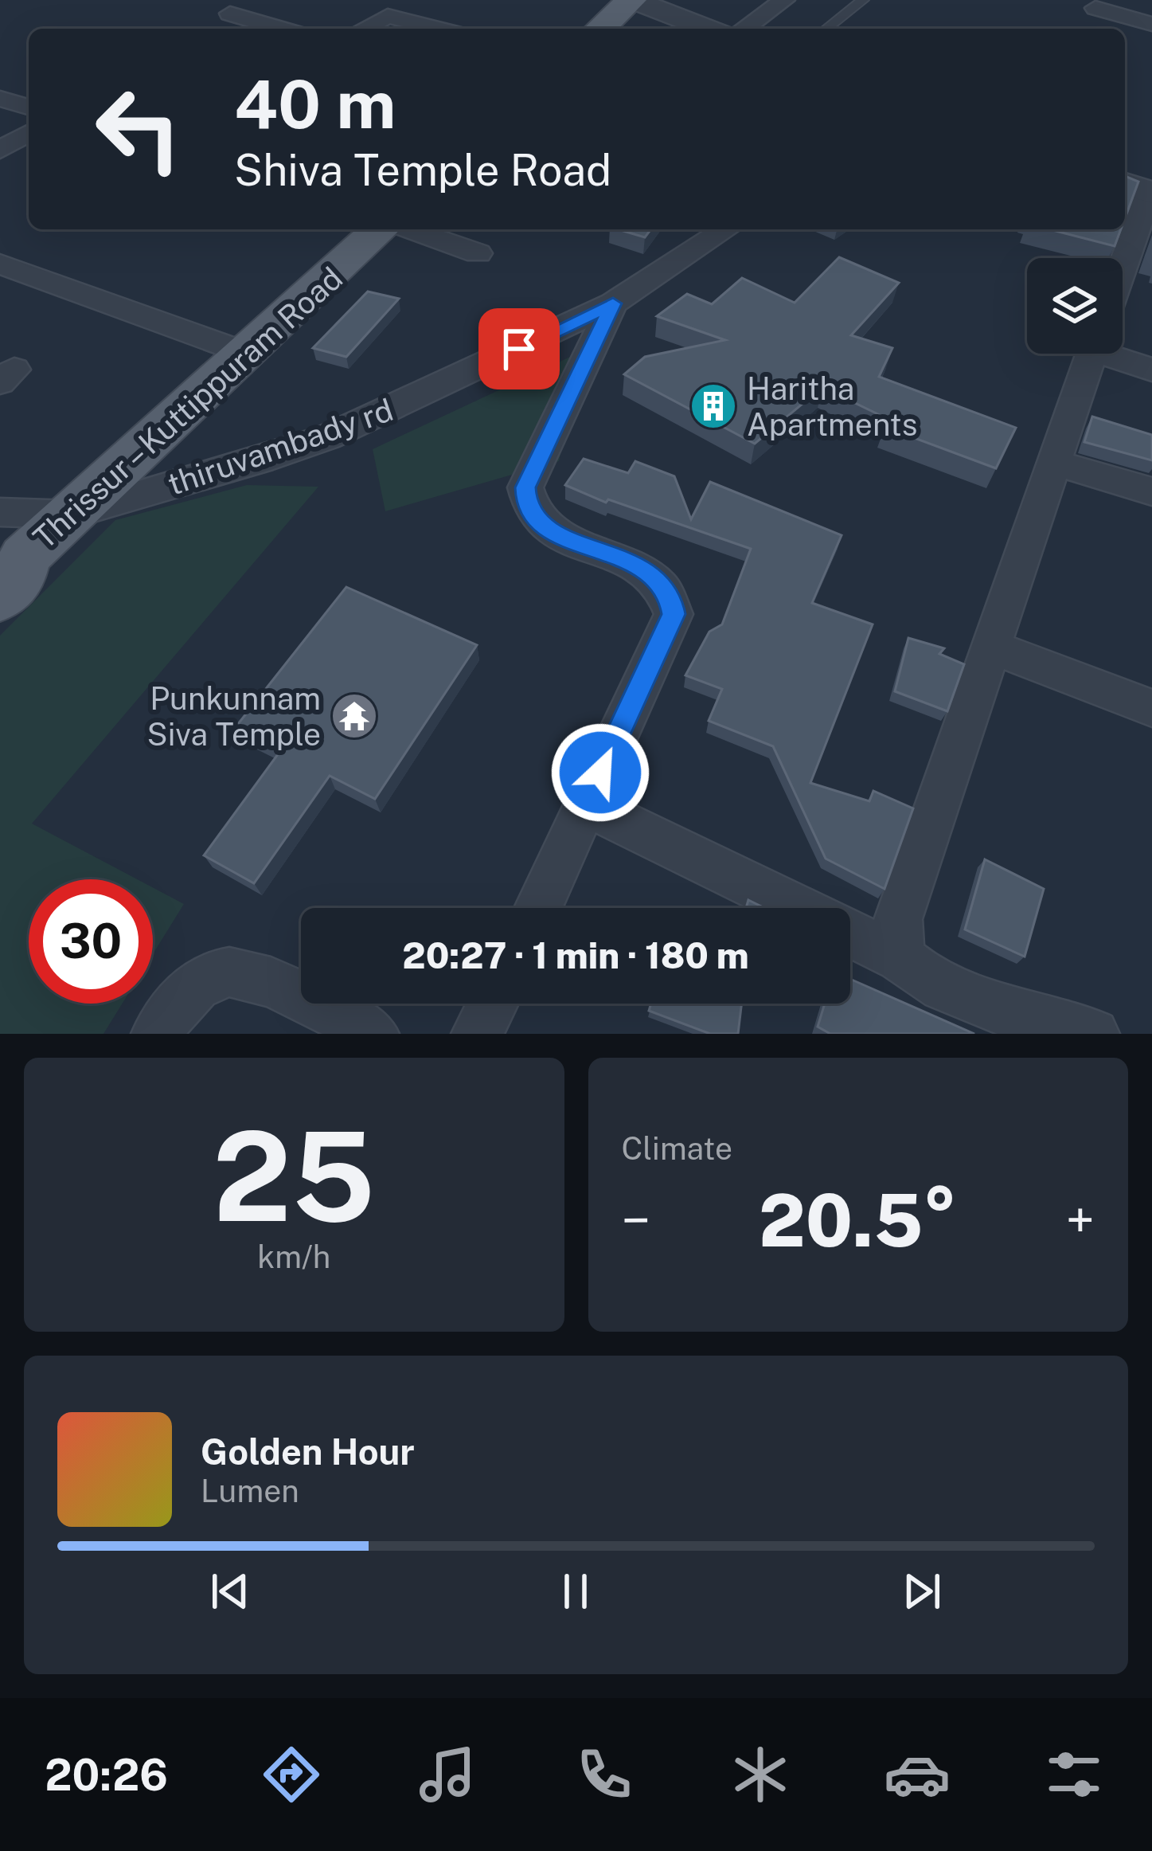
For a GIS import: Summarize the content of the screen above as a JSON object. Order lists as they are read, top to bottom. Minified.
{"streets":{"main road":["Thrissur – Kuttippuram Road"],"street":["thiruvambady rd"]},"crossings":[["Thrissur – Kuttippuram Road","thiruvambady rd"]],"places":{"building":["Haritha Apartments"],"temple":["Punkunnam Siva Temple"]},"page":{"turn":["40 m","Shiva Temple Road"],"limit":"30","trip":"20:27 · 1 min · 180 m","tile":[["25","km/h"],"Climate"],"heat":["−","20.5°","+"],"song":["Golden Hour","Lumen"],"tabs":"20:26"}}
